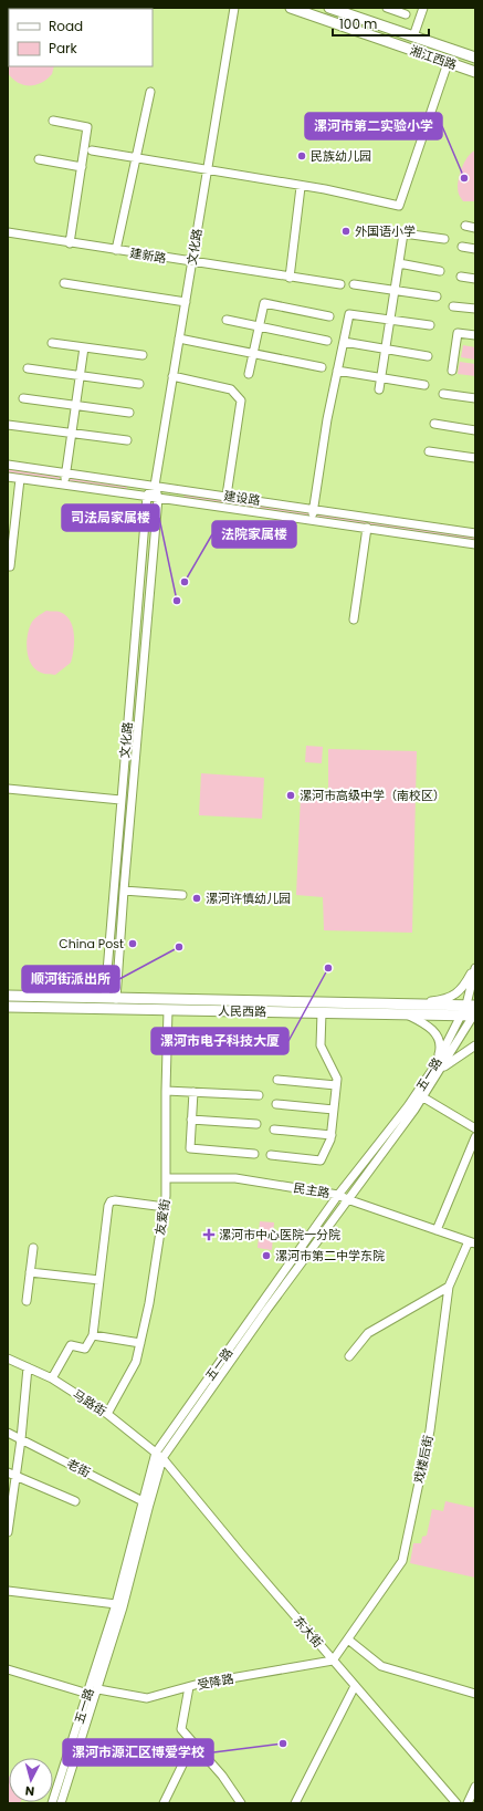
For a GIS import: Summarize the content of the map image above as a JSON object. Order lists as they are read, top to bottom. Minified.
{"streets":{"main road":["湘江西路","人民西路"],"street":["文化路","建新路","建设路","五一路","民主路","友爱街","马路街","戏楼后街","老街","东大街","受降路"]},"crossings":[["文化路","建新路"],["文化路","建设路"],["文化路","人民西路"],["人民西路","五一路"],["人民西路","友爱街"],["五一路","民主路"],["五一路","马路街"],["五一路","老街"],["五一路","东大街"],["五一路","受降路"],["民主路","友爱街"],["民主路","戏楼后街"],["友爱街","马路街"],["马路街","东大街"],["戏楼后街","东大街"],["戏楼后街","受降路"],["东大街","受降路"]],"places":{"other":["民族幼儿园","漯河市第二实验小学","外国语小学","法院家属楼","司法局家属楼","漯河市高级中学（南校区）","漯河许慎幼儿园","China Post","顺河街派出所","漯河市电子科技大厦","漯河市第二中学东院","漯河市源汇区博爱学校"],"health":["漯河市中心医院一分院"]},"legend":["Road","Park"],"scale_bar":"100 m","north":"bottom"}
